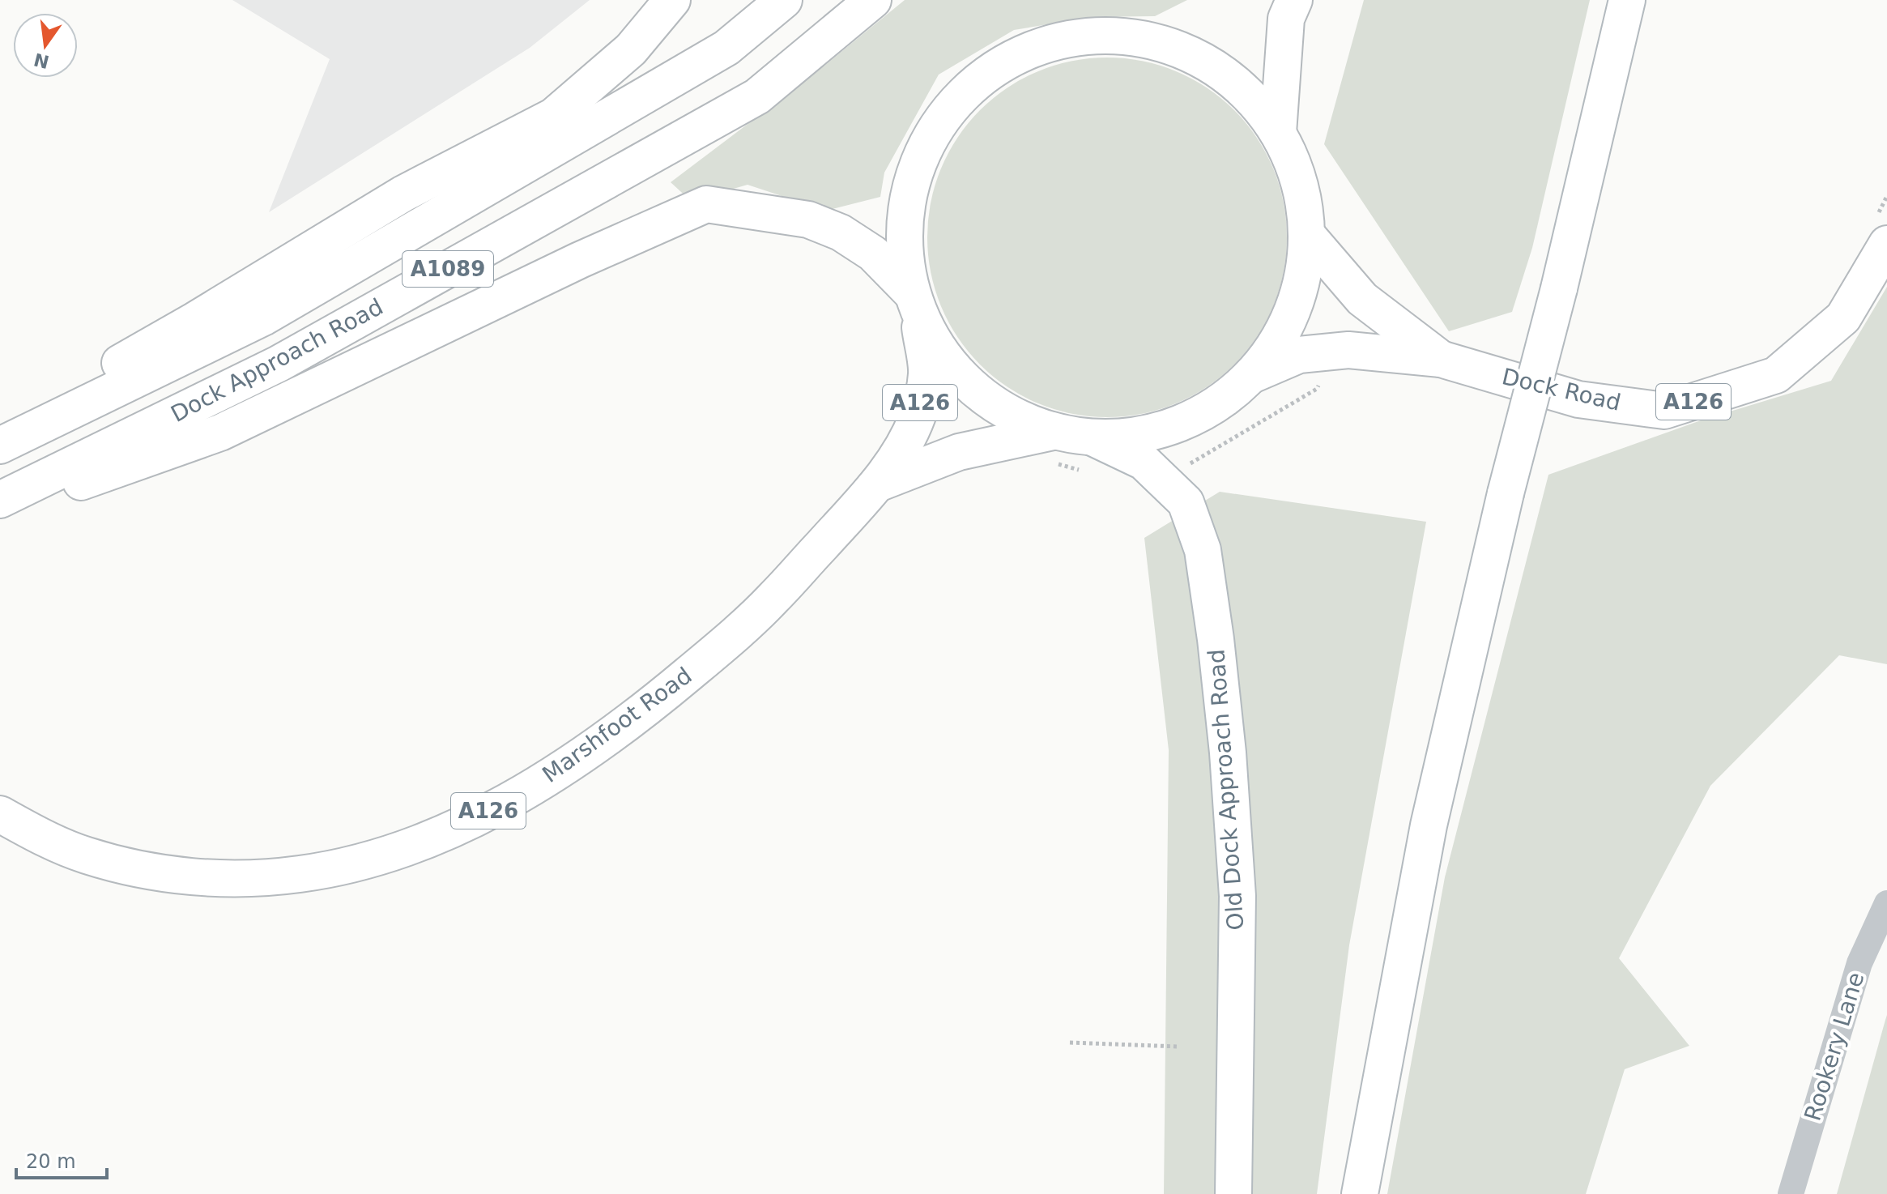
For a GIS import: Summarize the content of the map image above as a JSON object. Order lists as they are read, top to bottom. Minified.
{"streets":{"main road":["A1089","Dock Approach Road","Dock Road","A126","Marshfoot Road","Old Dock Approach Road"],"street":["Rookery Lane"]},"crossings":[["Dock Road","Marshfoot Road"]],"scale_bar":"20 m","north":"bottom"}
